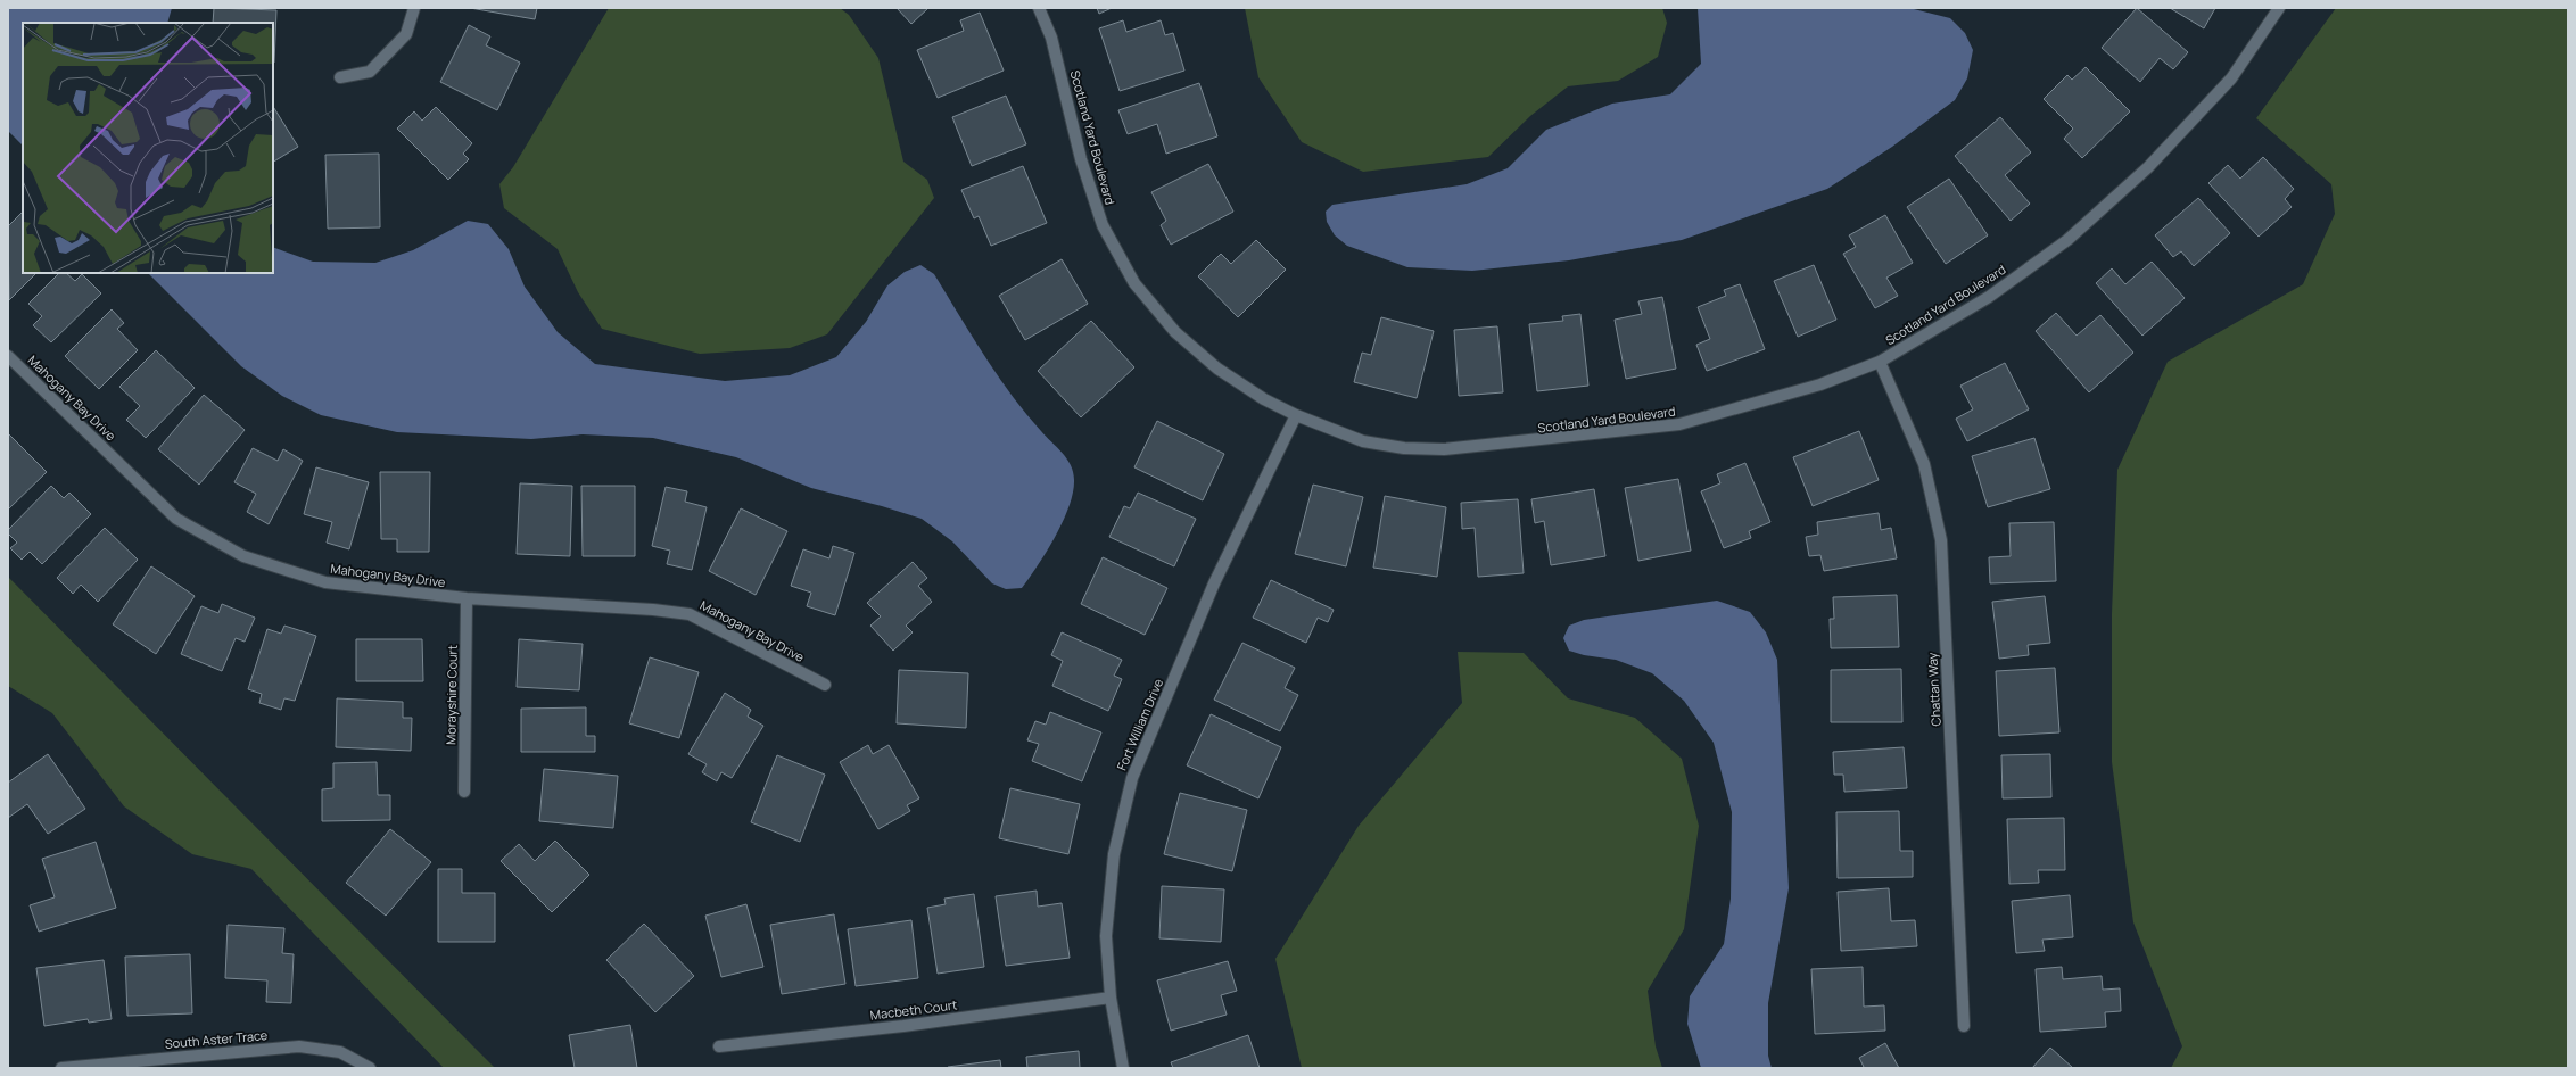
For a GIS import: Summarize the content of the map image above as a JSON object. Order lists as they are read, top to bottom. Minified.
{"streets":{"street":["Scotland Yard Boulevard","Mahogany Bay Drive","Chattan Way","Morayshire Court","Fort William Drive","Macbeth Court","South Aster Trace"]},"crossings":[["Scotland Yard Boulevard","Chattan Way"],["Scotland Yard Boulevard","Fort William Drive"],["Mahogany Bay Drive","Morayshire Court"],["Fort William Drive","Macbeth Court"]]}
